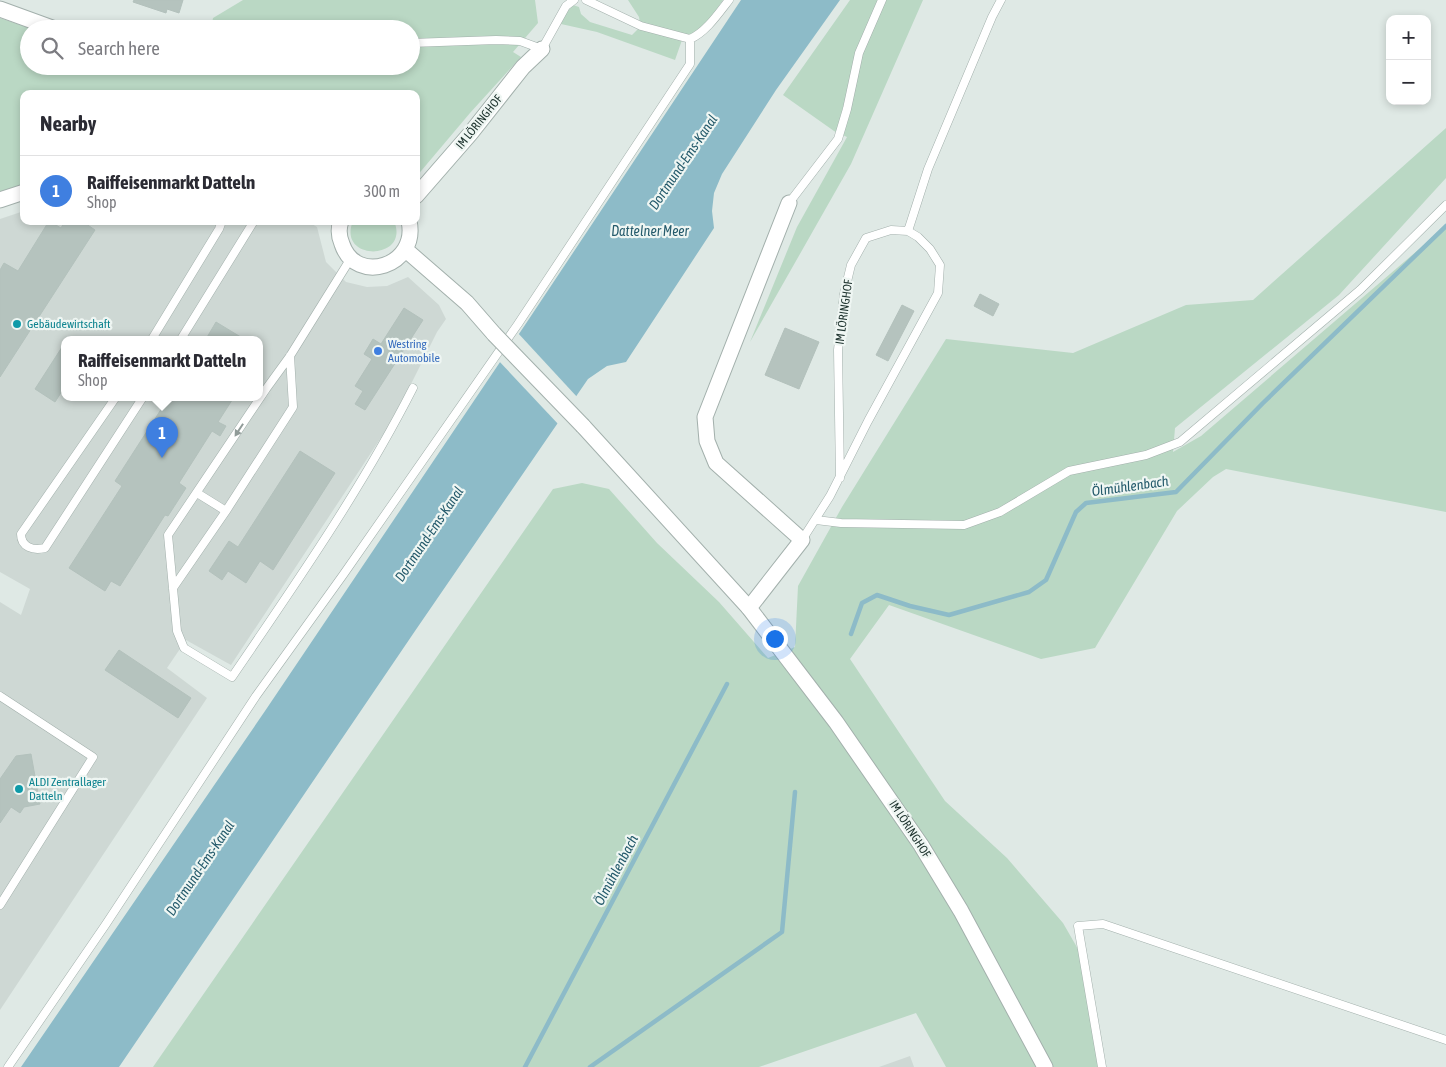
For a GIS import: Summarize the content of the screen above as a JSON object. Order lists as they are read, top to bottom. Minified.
{"streets":{"street":["IM LÖRINGHOF"]},"water":["Dortmund-Ems-Kanal","Dattelner Meer","Ölmühlenbach"],"places":["Gebäudewirtschaft","Westring Automobile","ALDI Zentrallager Datteln"],"page":{"map_buttons":["+","−"],"search":"Search here","heading":"Nearby","list":[{"mark":"1","name":"Raiffeisenmarkt Datteln","note":"Shop","value":"300 m"}],"popup":["Raiffeisenmarkt Datteln","Shop"],"pins":"1"}}
